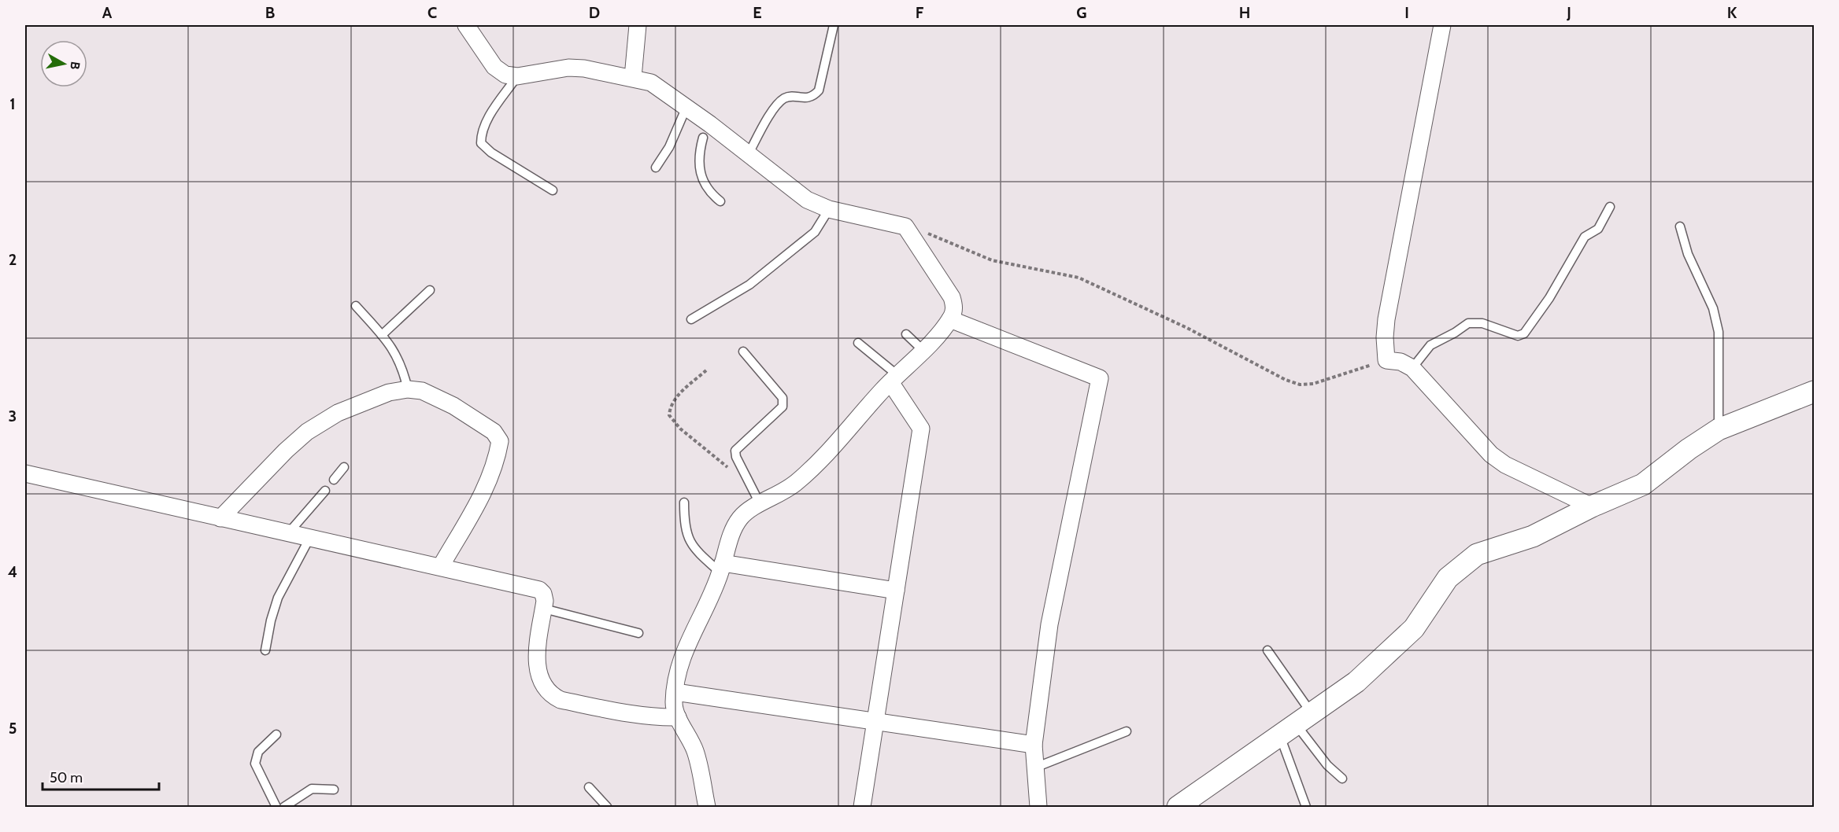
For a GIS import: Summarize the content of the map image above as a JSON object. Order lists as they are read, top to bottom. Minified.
{"scale_bar":"50 m","north":"right","grid":{"columns":["A","B","C","D","E","F","G","H","I","J","K"],"rows":["1","2","3","4","5"]}}
